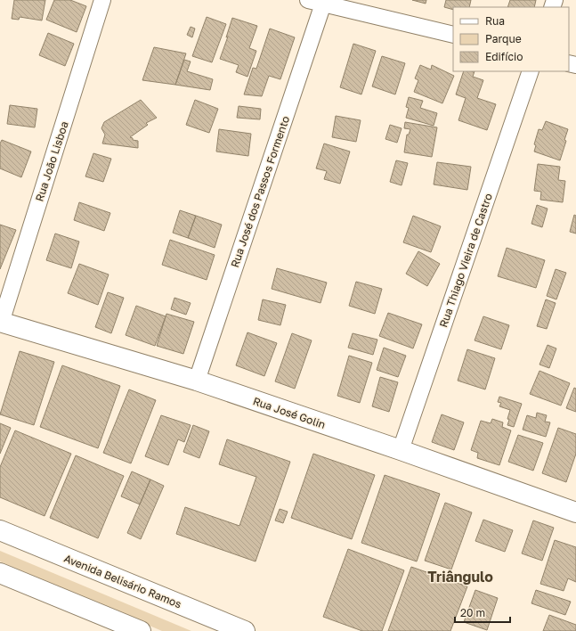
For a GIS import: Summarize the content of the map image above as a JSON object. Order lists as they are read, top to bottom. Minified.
{"streets":{"street":["Rua João Lisboa","Rua José dos Passos Formento","Rua Thiago Vieira de Castro","Rua José Golin","Avenida Belisário Ramos"]},"crossings":[["Rua João Lisboa","Rua José Golin"],["Rua José dos Passos Formento","Rua José Golin"],["Rua Thiago Vieira de Castro","Rua José Golin"]],"districts":["Triângulo"],"legend":["Rua","Parque","Edifício"],"scale_bar":"20 m"}
